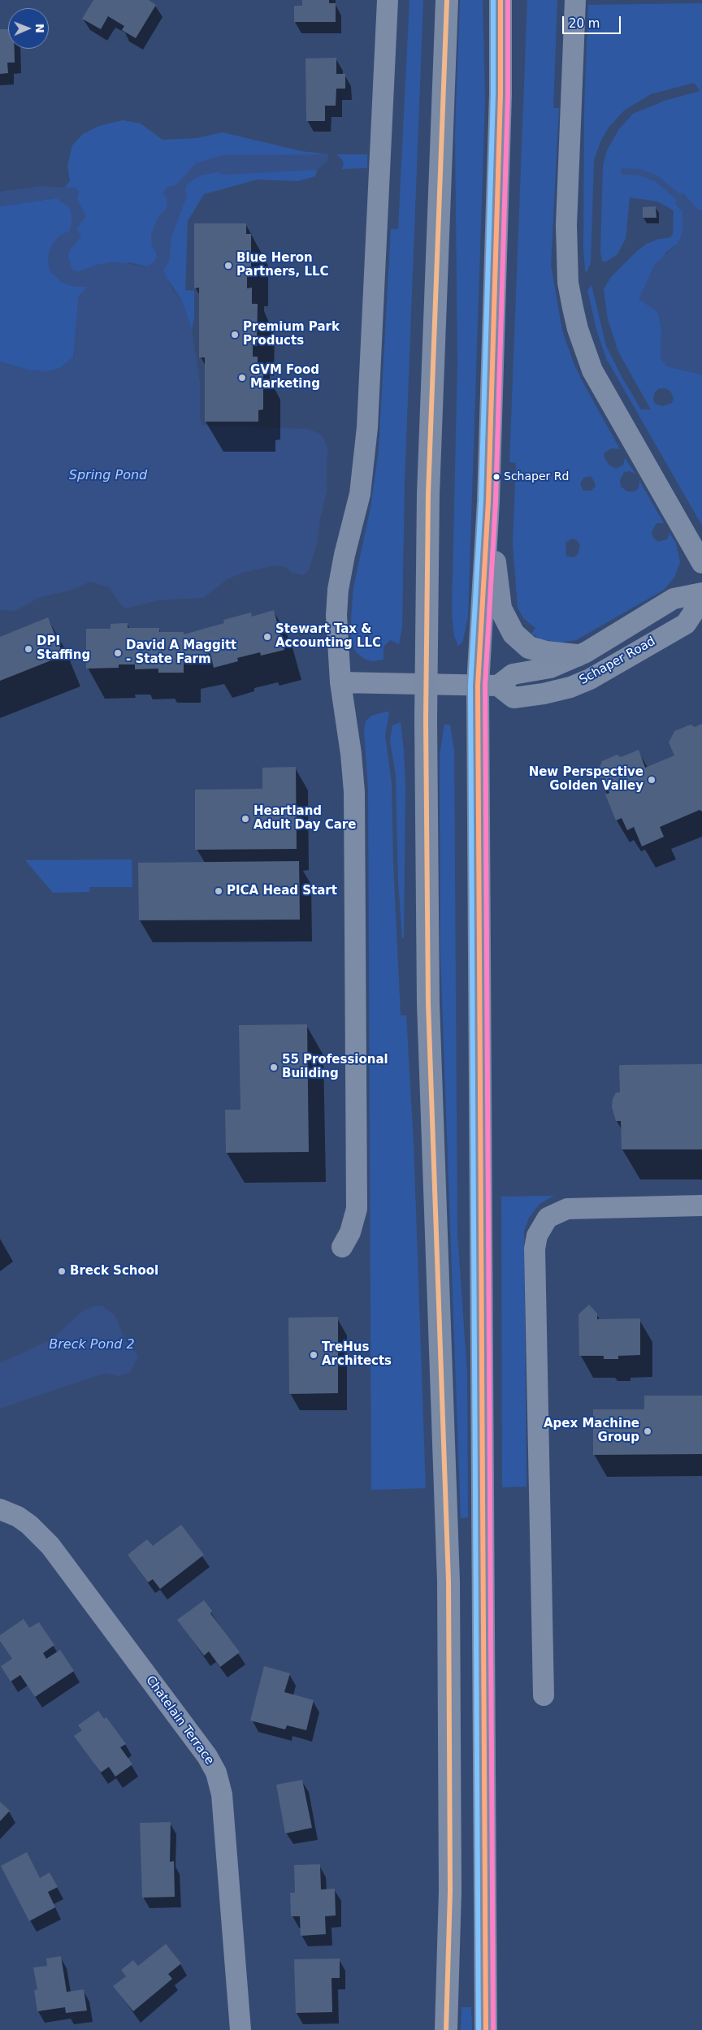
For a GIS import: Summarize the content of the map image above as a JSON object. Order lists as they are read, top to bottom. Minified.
{"streets":{"street":["Schaper Road","Chatelain Terrace"]},"water":["Spring Pond","Breck Pond 2"],"places":["Blue Heron Partners, LLC","Premium Park Products","GVM Food Marketing","Schaper Rd","Stewart Tax & Accounting LLC","DPI Staffing","David A Maggitt - State Farm","New Perspective Golden Valley","Heartland Adult Day Care","PICA Head Start","55 Professional Building","Breck School","TreHus Architects","Apex Machine Group"],"scale_bar":"20 m","north":"right"}
